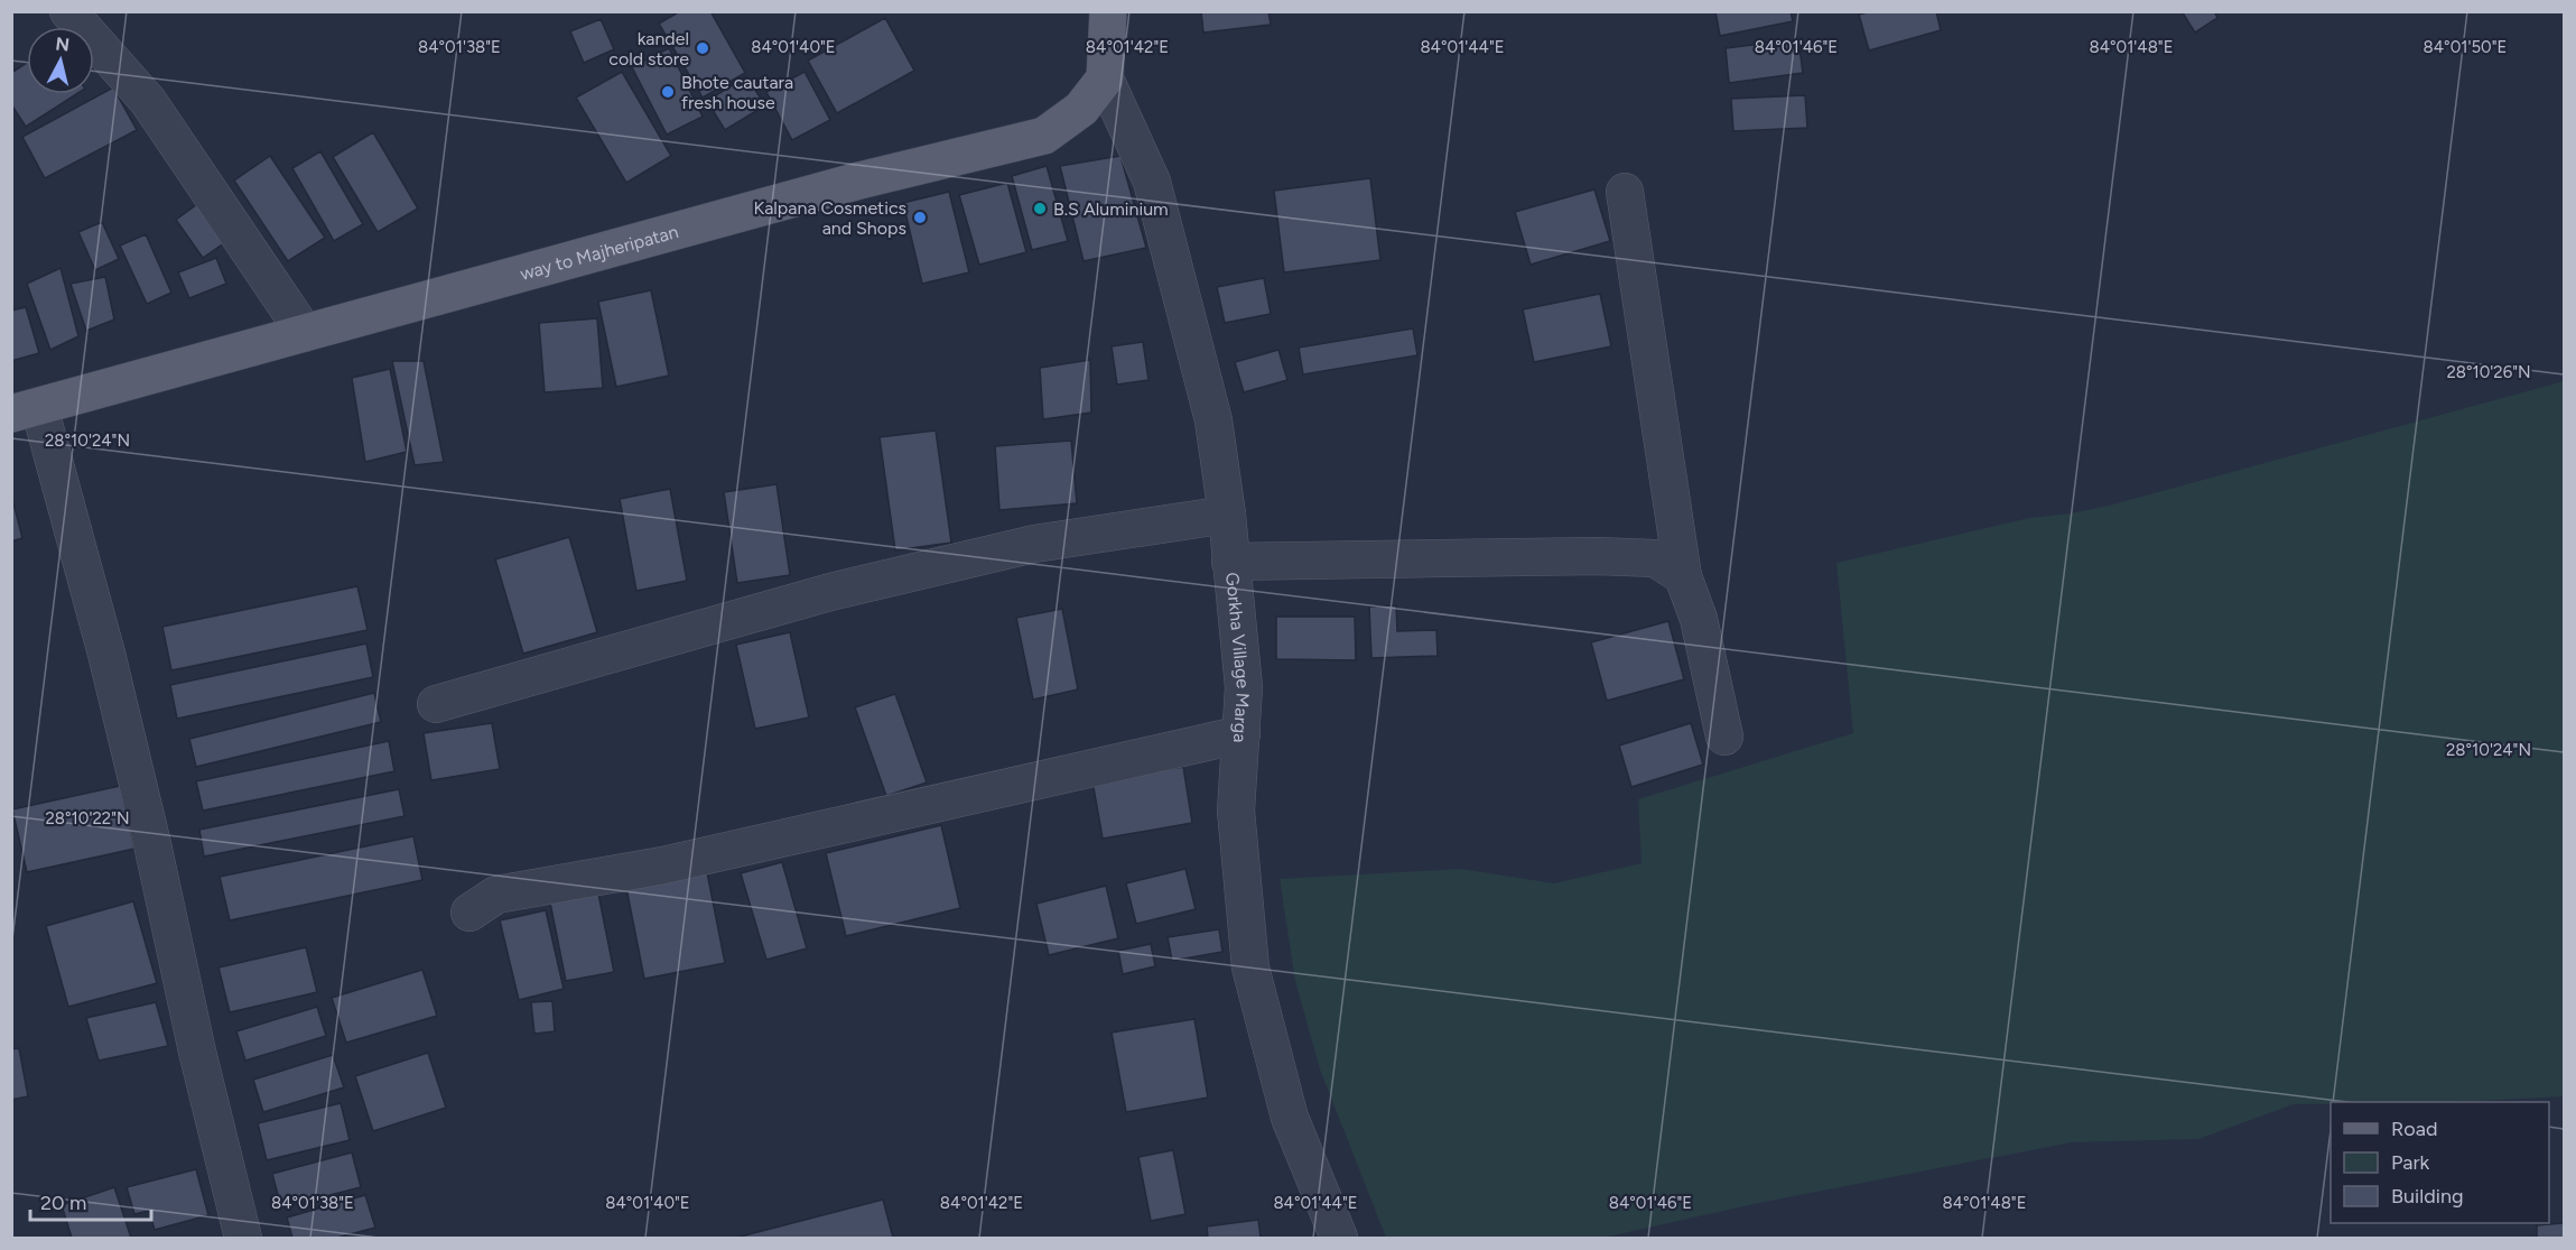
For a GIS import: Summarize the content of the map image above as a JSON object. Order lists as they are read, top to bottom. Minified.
{"streets":{"main road":["way to Majheripatan"],"street":["Gorkha Village Marga"]},"crossings":[["way to Majheripatan","Gorkha Village Marga"]],"places":["kandel cold store","Bhote cautara fresh house","B.S Aluminium","Kalpana Cosmetics and Shops"],"legend":["Road","Park","Building"],"scale_bar":"20 m","north":"top","coordinates":["84°01'38\"E","84°01'40\"E","84°01'42\"E","84°01'44\"E","84°01'46\"E","84°01'48\"E","84°01'50\"E","28°10'26\"N","28°10'24\"N","28°10'22\"N"]}
